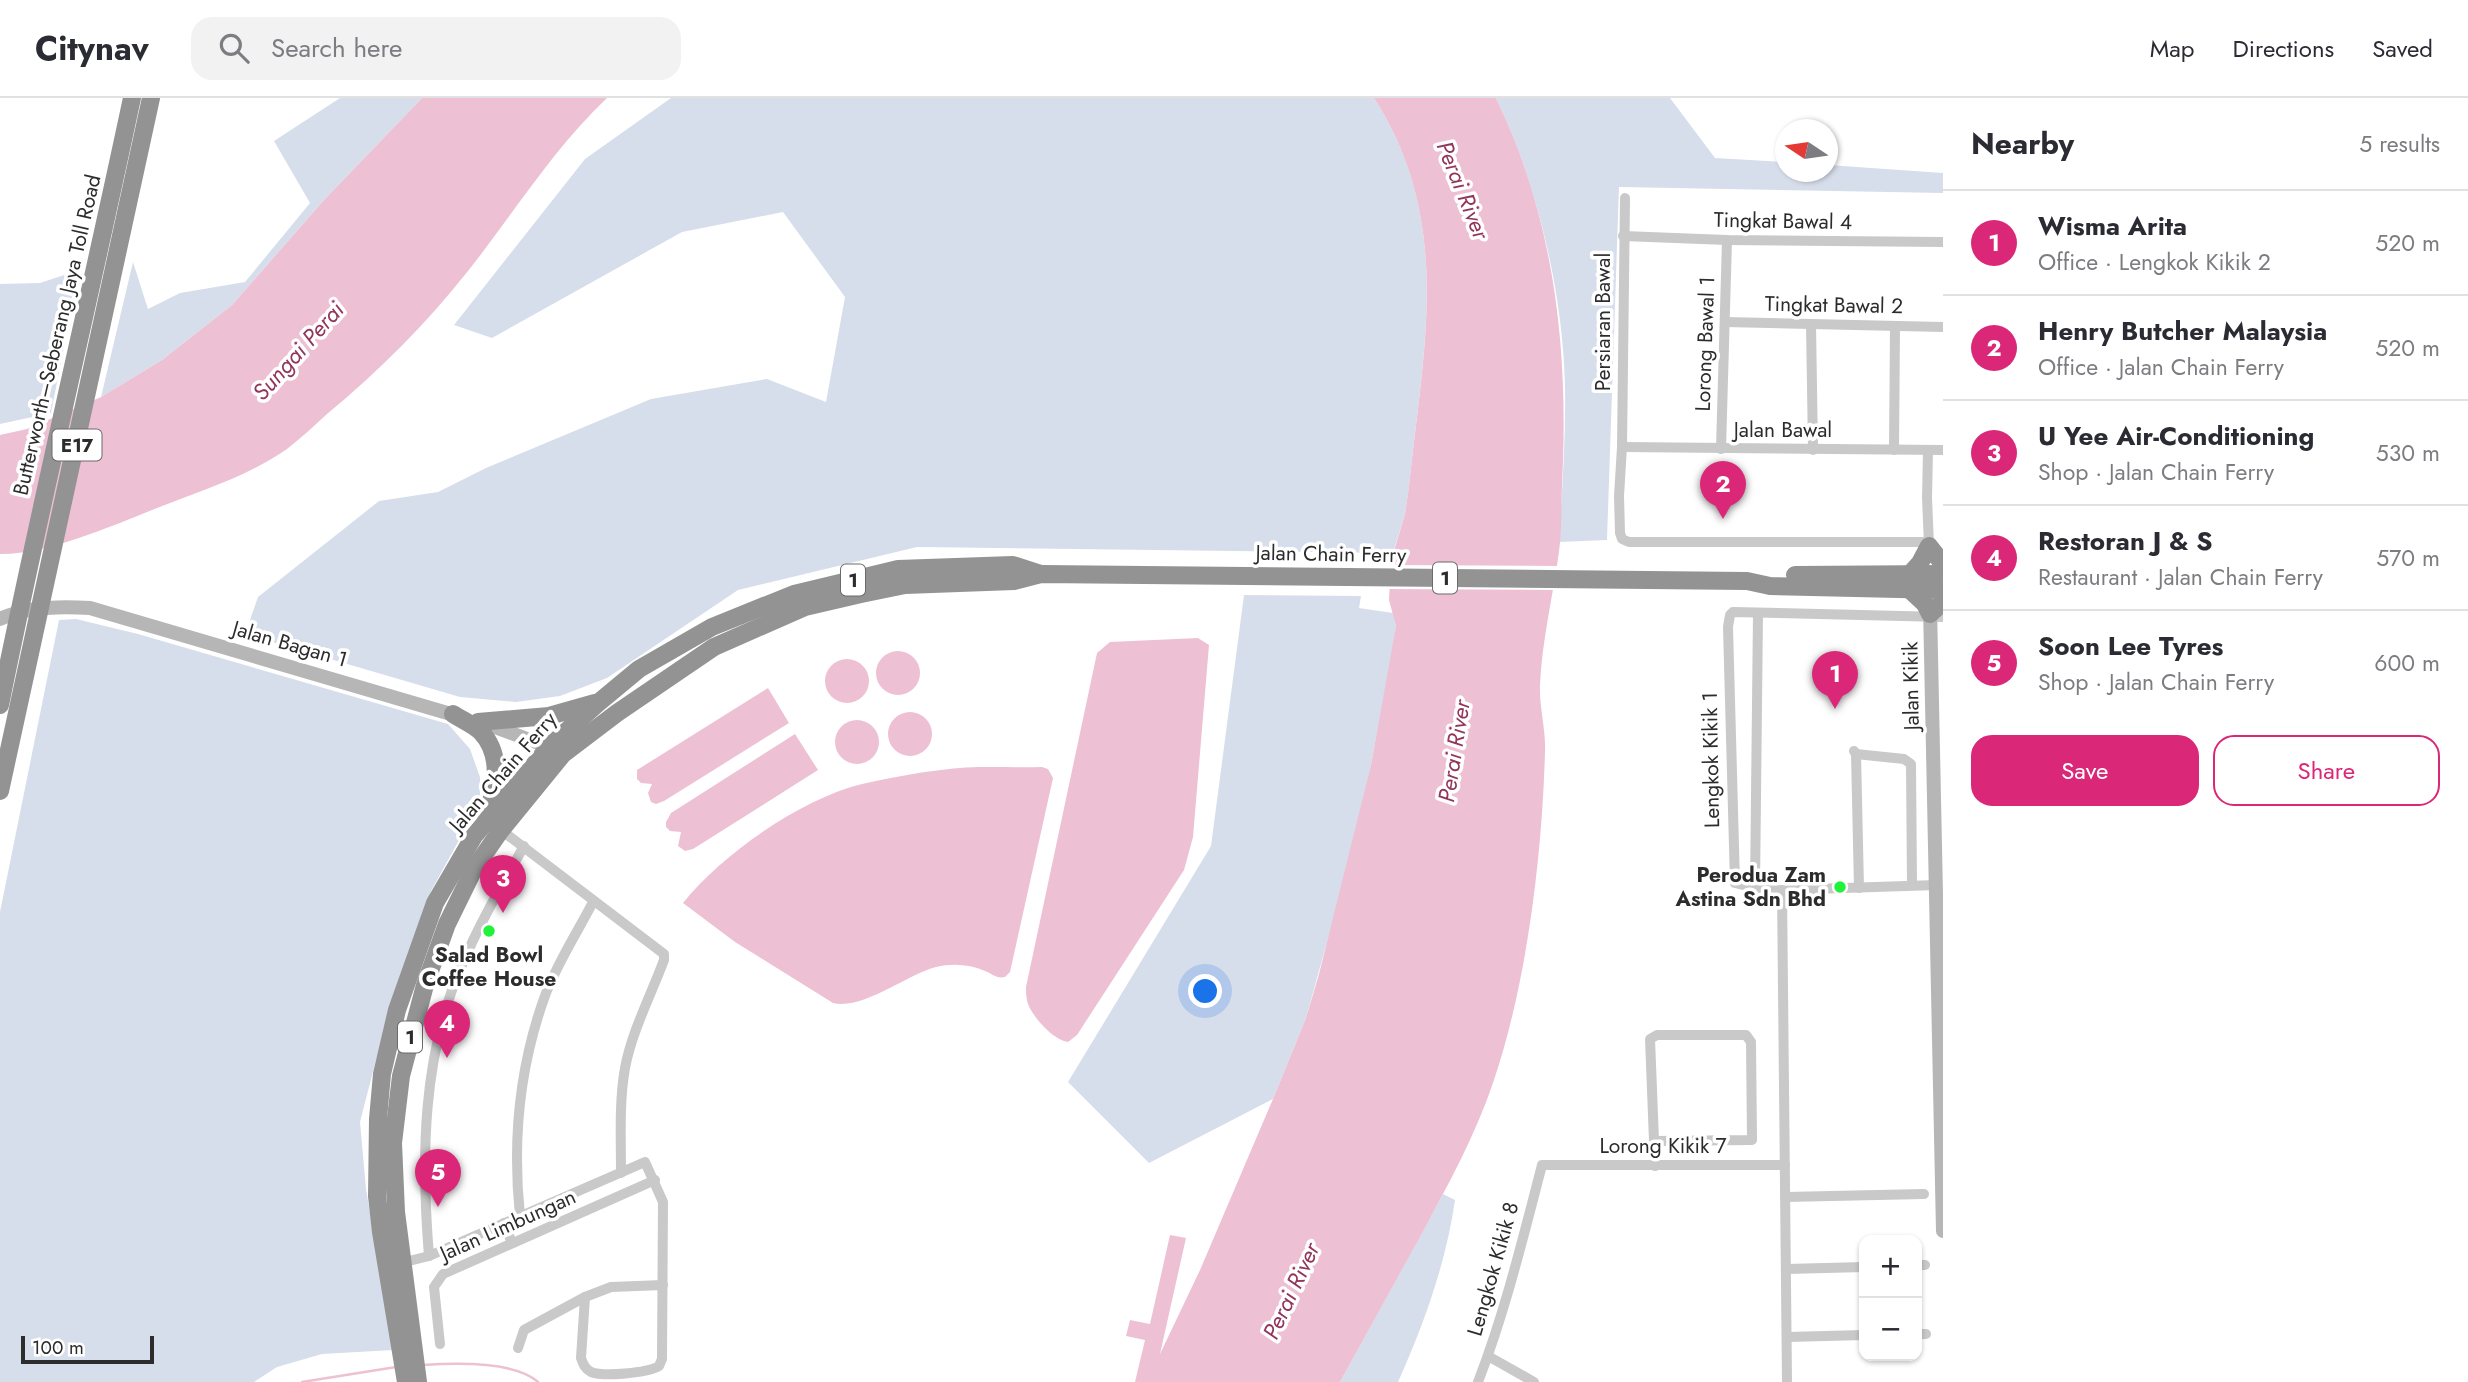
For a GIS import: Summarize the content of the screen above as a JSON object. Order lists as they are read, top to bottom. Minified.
{"streets":{"highway":["Butterworth–Seberang Jaya Toll Road","E17","Jalan Chain Ferry","1"],"street":["Tingkat Bawal 4","Tingkat Bawal 2","Persiaran Bawal","Lorong Bawal 1","Jalan Bawal","Jalan Bagan 1","Jalan Kikik","Lengkok Kikik 1","Lorong Kikik 7","Jalan Limbungan","Lengkok Kikik 8"]},"crossings":[["Tingkat Bawal 4","Persiaran Bawal"],["Tingkat Bawal 4","Lorong Bawal 1"],["Tingkat Bawal 2","Lorong Bawal 1"],["Persiaran Bawal","Jalan Bawal"],["Lorong Bawal 1","Jalan Bawal"],["Jalan Chain Ferry","Jalan Bagan 1"],["Jalan Chain Ferry","Jalan Kikik"],["Jalan Chain Ferry","Jalan Limbungan"],["Lorong Kikik 7","Lengkok Kikik 8"]],"water":["Perai River","Sungai Perai"],"places":["Perodua Zam Astina Sdn Bhd","Salad Bowl Coffee House"],"scale_bar":"100 m","north":"left","page":{"header":"Citynav","search":"Search here","nav":["Map","Directions","Saved"],"heading":["Nearby","5 results"],"list":[{"mark":"1","name":"Wisma Arita","note":"Office · Lengkok Kikik 2","value":"520 m"},{"mark":"2","name":"Henry Butcher Malaysia","note":"Office · Jalan Chain Ferry","value":"520 m"},{"mark":"3","name":"U Yee Air-Conditioning","note":"Shop · Jalan Chain Ferry","value":"530 m"},{"mark":"4","name":"Restoran J & S","note":"Restaurant · Jalan Chain Ferry","value":"570 m"},{"mark":"5","name":"Soon Lee Tyres","note":"Shop · Jalan Chain Ferry","value":"600 m"}],"pins":["2","1","3","4","5"],"buttons":["Save","Share"],"map_buttons":["+","−"],"scale":"100 m"}}
